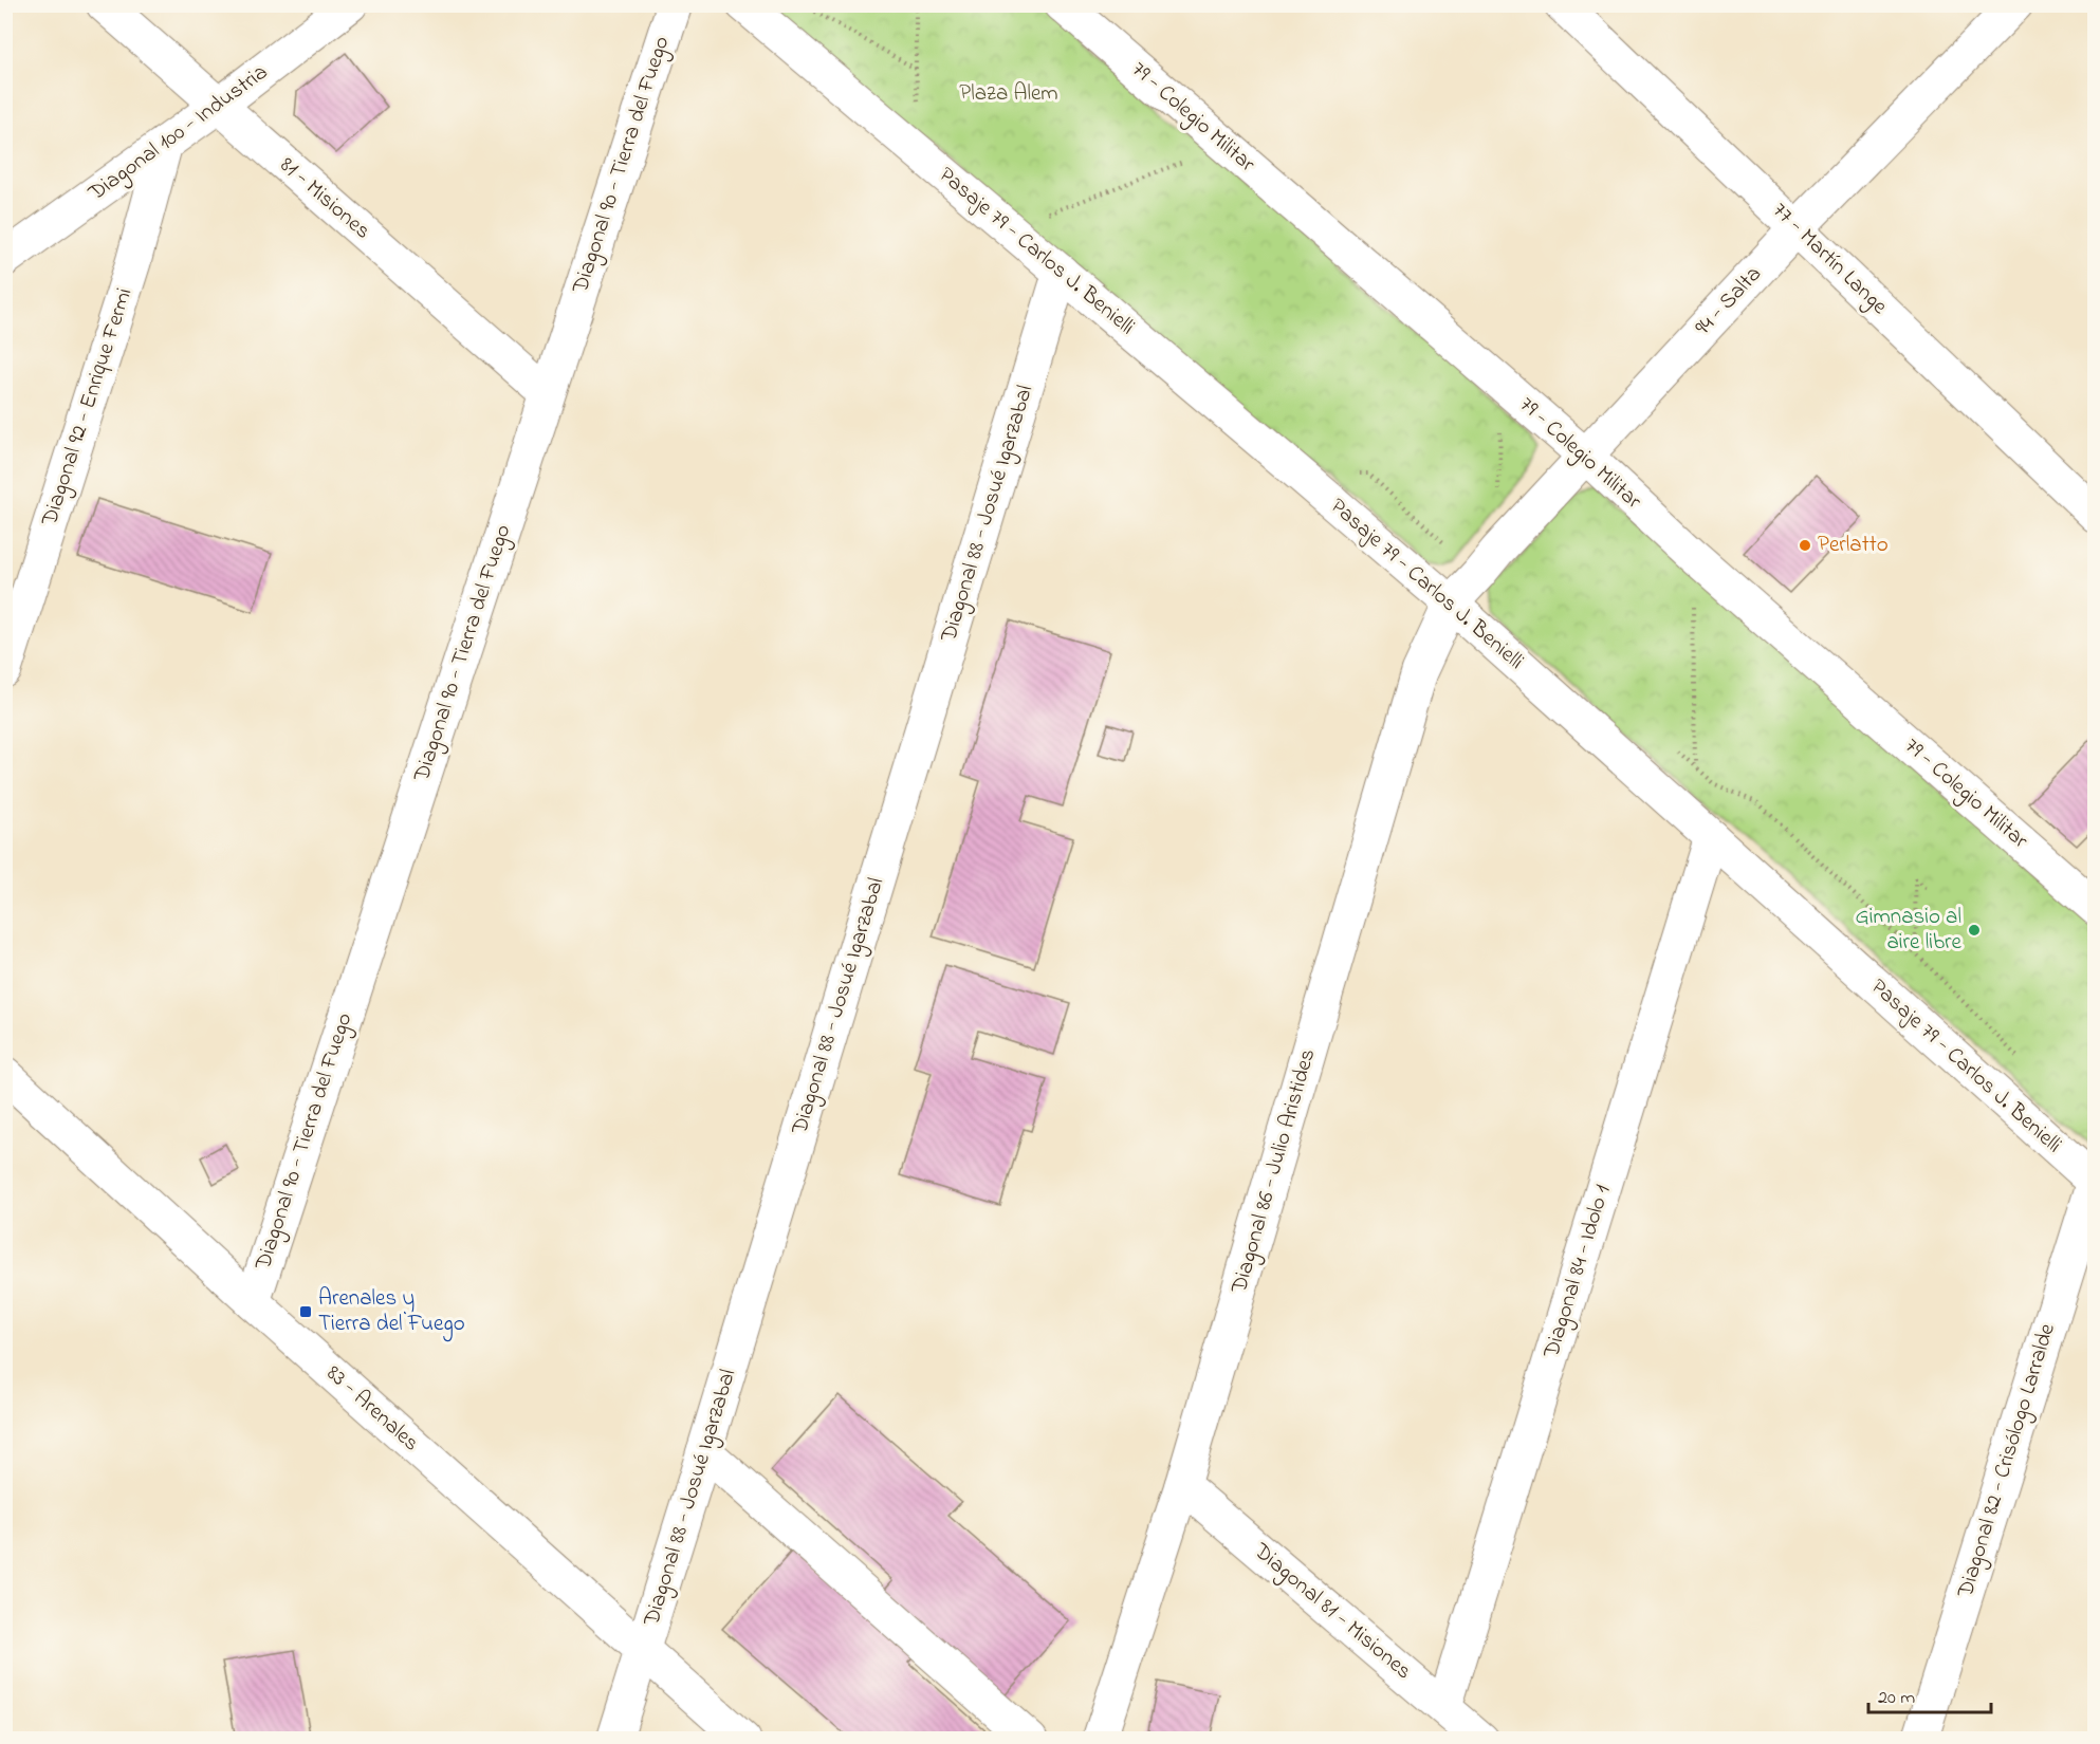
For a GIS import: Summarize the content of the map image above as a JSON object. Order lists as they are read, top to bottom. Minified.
{"streets":{"street":["79 - Colegio Militar","Diagonal 100 - Industria","Diagonal 90 - Tierra del Fuego","81 - Misiones","Pasaje 79 - Carlos J. Benielli","77 - Martín Lange","94 - Salta","Diagonal 92 - Enrique Fermi","Diagonal 88 - Josué Igarzabal","Diagonal 86 - Julio Aristides","Diagonal 84 - Idolo 1","83 - Arenales","Diagonal 82 - Crisólogo Larralde","Diagonal 81 - Misiones"]},"crossings":[["79 - Colegio Militar","94 - Salta"],["Diagonal 100 - Industria","81 - Misiones"],["Diagonal 100 - Industria","Diagonal 92 - Enrique Fermi"],["Diagonal 90 - Tierra del Fuego","81 - Misiones"],["Diagonal 90 - Tierra del Fuego","83 - Arenales"],["Pasaje 79 - Carlos J. Benielli","94 - Salta"],["Pasaje 79 - Carlos J. Benielli","Diagonal 88 - Josué Igarzabal"],["Pasaje 79 - Carlos J. Benielli","Diagonal 86 - Julio Aristides"],["Pasaje 79 - Carlos J. Benielli","Diagonal 84 - Idolo 1"],["Pasaje 79 - Carlos J. Benielli","Diagonal 82 - Crisólogo Larralde"],["77 - Martín Lange","94 - Salta"],["94 - Salta","Diagonal 86 - Julio Aristides"],["Diagonal 88 - Josué Igarzabal","83 - Arenales"],["Diagonal 86 - Julio Aristides","Diagonal 81 - Misiones"],["Diagonal 84 - Idolo 1","Diagonal 81 - Misiones"]],"parks":["Plaza Alem"],"places":{"other":["Perlatto","Gimnasio al aire libre"],"transit":["Arenales y Tierra del Fuego"]},"scale_bar":"20 m"}
